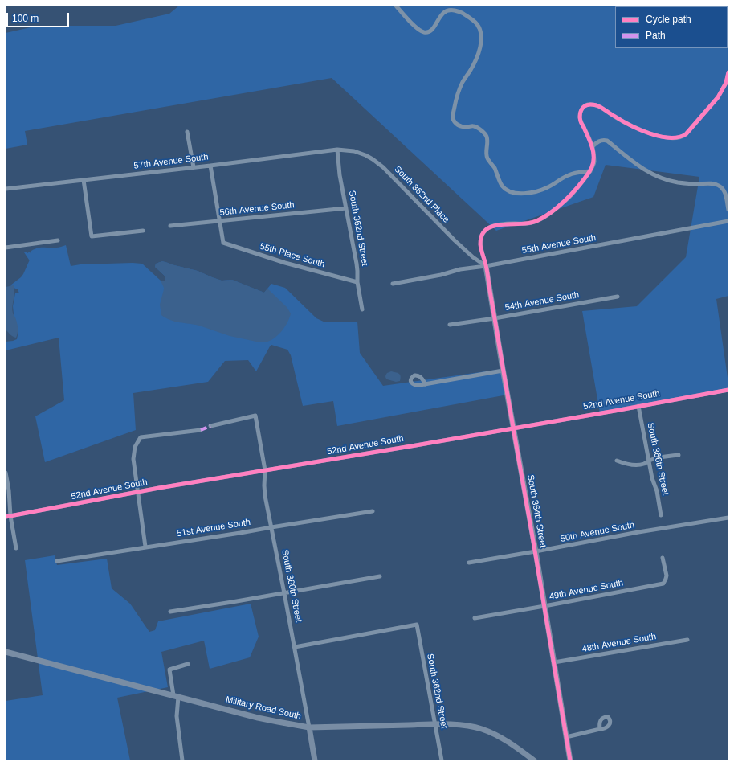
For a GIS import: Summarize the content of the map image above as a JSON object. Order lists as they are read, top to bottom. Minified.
{"streets":{"main road":["South 364th Street","South 360th Street","Military Road South"],"street":["57th Avenue South","South 362nd Place","56th Avenue South","South 362nd Street","55th Avenue South","55th Place South","54th Avenue South","52nd Avenue South","South 366th Street","51st Avenue South","50th Avenue South","49th Avenue South","48th Avenue South"]},"crossings":[["57th Avenue South","South 362nd Place"],["57th Avenue South","South 362nd Street"],["South 362nd Place","South 362nd Street"],["South 362nd Place","55th Avenue South"],["South 362nd Place","South 364th Street"],["56th Avenue South","South 362nd Street"],["56th Avenue South","55th Place South"],["South 362nd Street","55th Place South"],["South 362nd Street","South 360th Street"],["South 362nd Street","Military Road South"],["55th Avenue South","South 364th Street"],["54th Avenue South","South 364th Street"],["52nd Avenue South","South 366th Street"],["52nd Avenue South","South 364th Street"],["52nd Avenue South","South 360th Street"],["South 364th Street","50th Avenue South"],["South 364th Street","49th Avenue South"],["South 364th Street","48th Avenue South"],["51st Avenue South","South 360th Street"],["South 360th Street","Military Road South"]],"legend":["Cycle path","Path"],"scale_bar":"100 m"}
